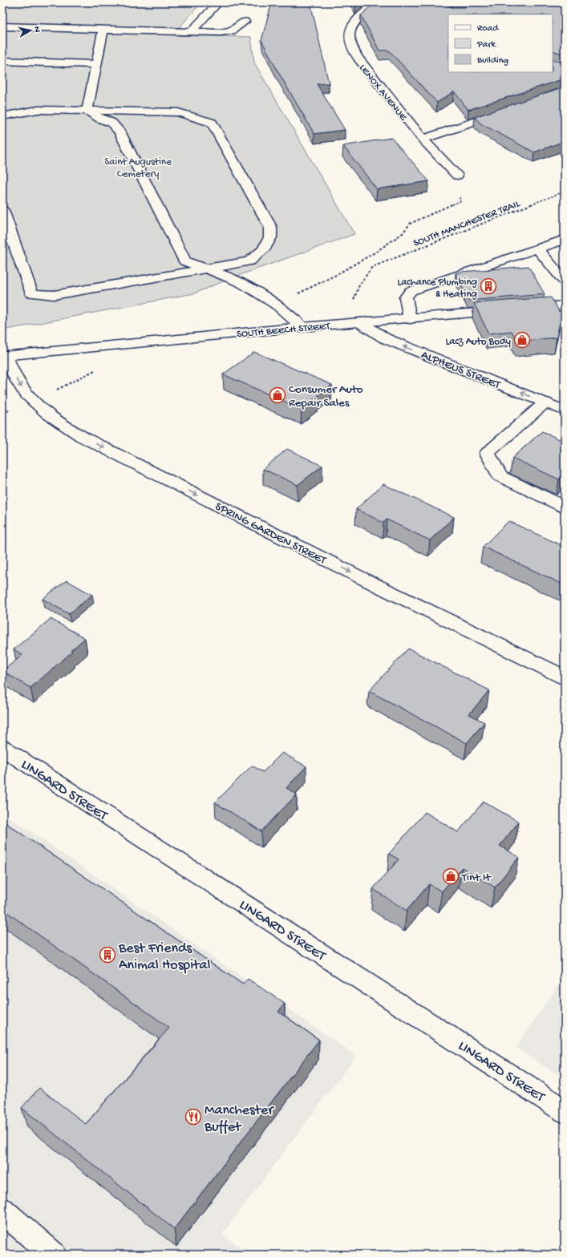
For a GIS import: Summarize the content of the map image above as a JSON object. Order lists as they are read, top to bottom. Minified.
{"streets":{"street":["LENOX AVENUE","SOUTH BEECH STREET","ALPHEUS STREET","SPRING GARDEN STREET","LINGARD STREET"],"path":["SOUTH MANCHESTER TRAIL"]},"crossings":[["SOUTH BEECH STREET","ALPHEUS STREET"],["SOUTH BEECH STREET","SPRING GARDEN STREET"]],"one_way":["ALPHEUS STREET","SPRING GARDEN STREET"],"parks":["Saint Augustine Cemetery"],"places":{"building":["Lachance Plumbing & Heating","Best Friends Animal Hospital"],"shop":["Lacz Auto Body","Consumer Auto Repair Sales","Tint It"],"restaurant":["Manchester Buffet"]},"legend":["Road","Park","Building"],"north":"right"}
